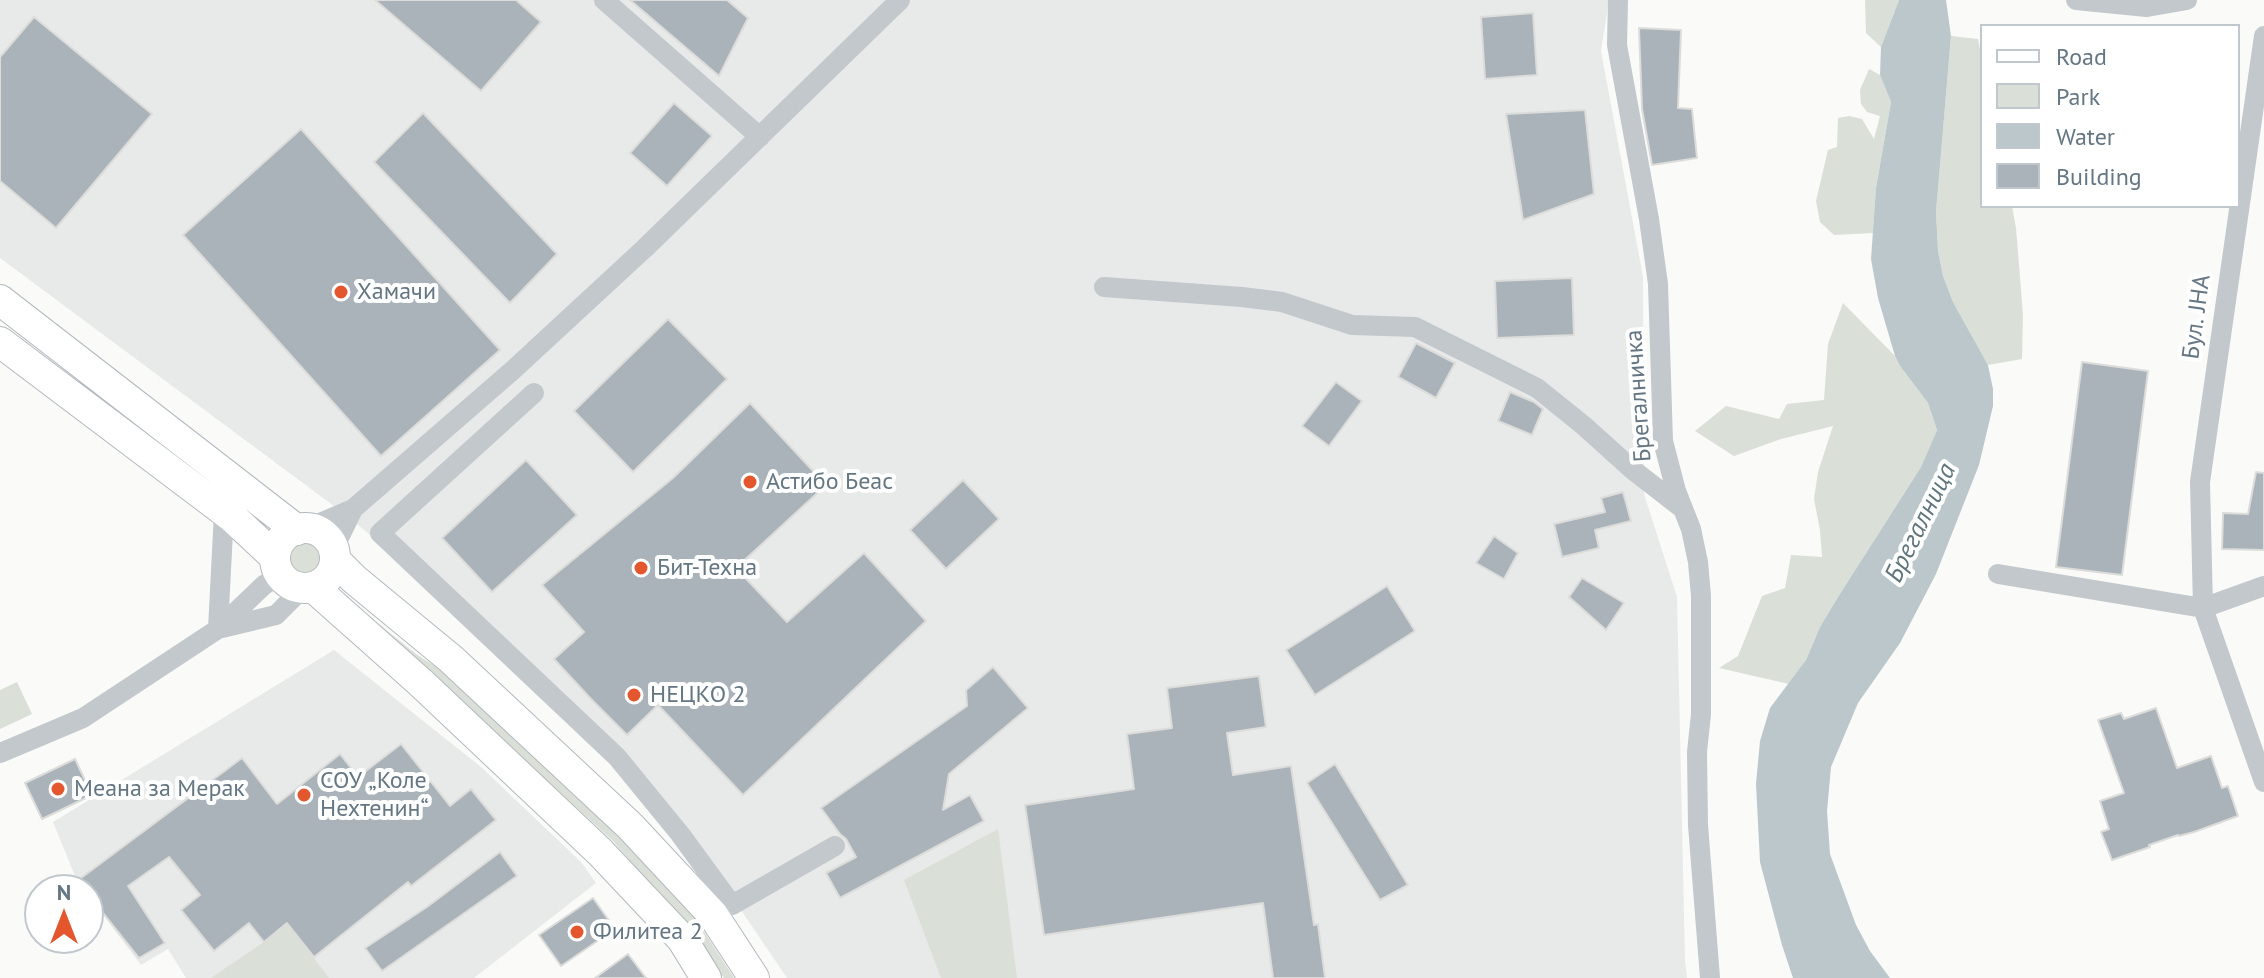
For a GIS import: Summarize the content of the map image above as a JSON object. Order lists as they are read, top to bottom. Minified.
{"streets":{"street":["Бул. ЈНА","Брегалничка"]},"water":["Брегалница"],"places":["Хамачи","Астибо Беас","Бит-Техна","НЕЦКО 2","Меана за Мерак","СОУ „Коле Нехтенин“","Филитеа 2"],"legend":["Road","Park","Water","Building"],"north":"top"}
